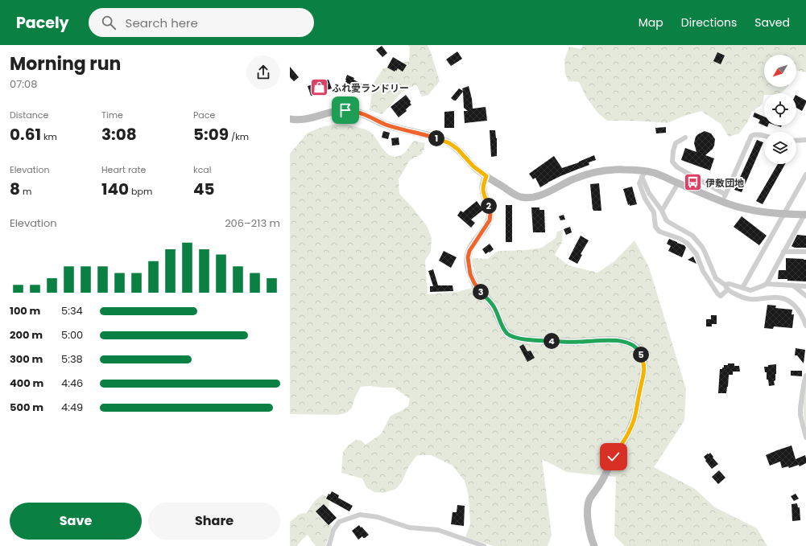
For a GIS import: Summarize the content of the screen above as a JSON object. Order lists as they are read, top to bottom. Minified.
{"places":{"shop":["ふれ愛ランドリー"],"bus stop":["伊敷団地"]},"north":"bottom left","page":{"header":"Pacely","search":"Search here","nav":["Map","Directions","Saved"],"heading":["Morning run","07:08"],"stats":[["Distance","0.61 km"],["Time","3:08"],["Pace","5:09 /km"],["Elevation","8 m"],["Heart rate","140 bpm"],["kcal","45"]],"pins":["1","2","3","4","5"],"chart":["Elevation","206–213 m"],"list":[{"name":"100 m","note":"5:34"},{"name":"200 m","note":"5:00"},{"name":"300 m","note":"5:38"},{"name":"400 m","note":"4:46"},{"name":"500 m","note":"4:49"}],"buttons":["Save","Share"]}}
